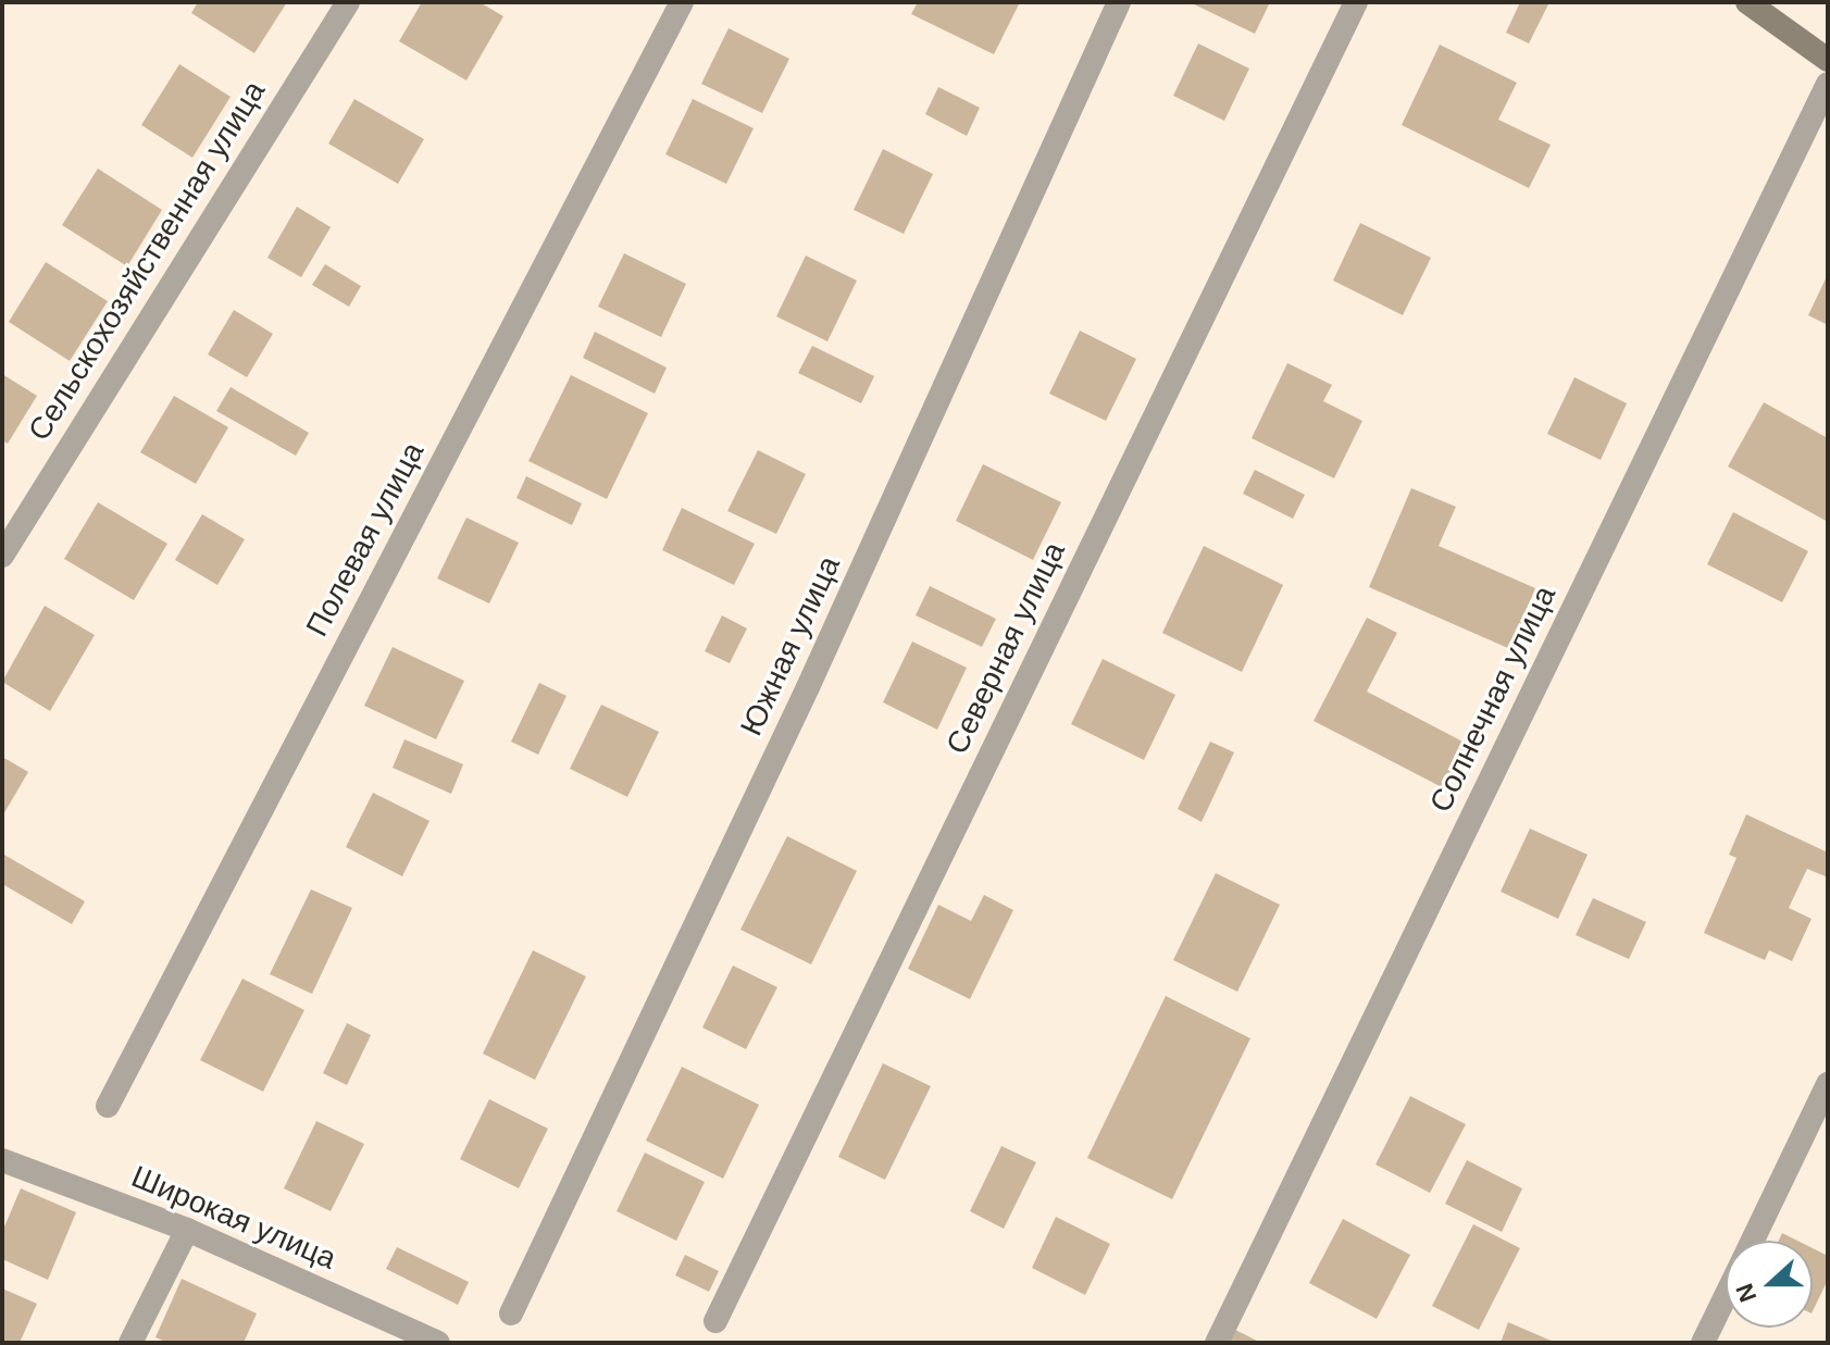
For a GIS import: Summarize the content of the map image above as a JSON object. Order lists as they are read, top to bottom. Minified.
{"streets":{"street":["Сельскохозяйственная улица","Полевая улица","Южная улица","Северная улица","Солнечная улица","Широкая улица"]},"north":"left"}
